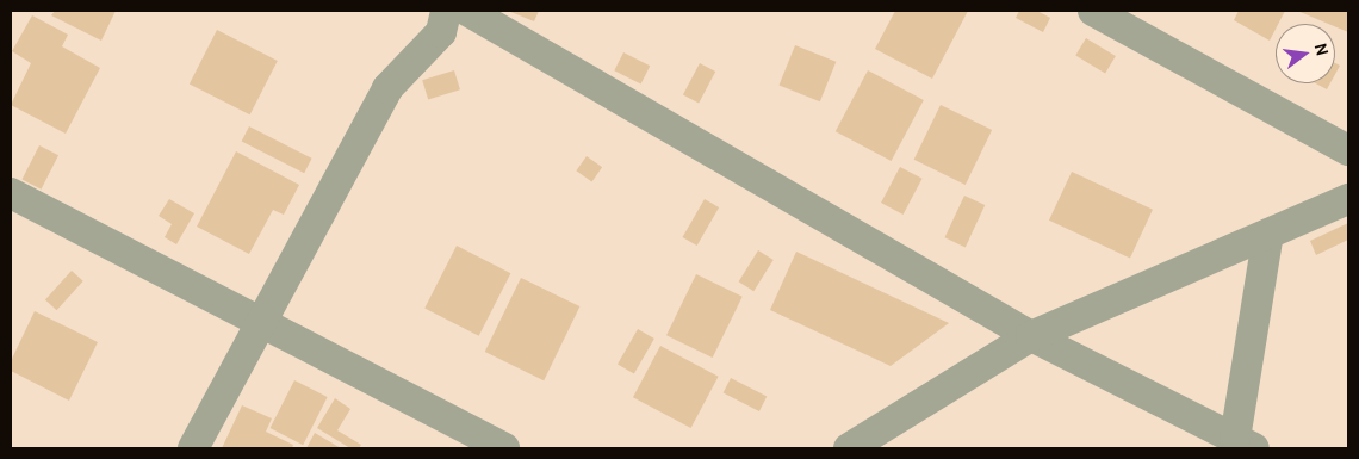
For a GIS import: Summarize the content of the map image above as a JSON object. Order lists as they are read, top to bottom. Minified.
{"north":"right"}
